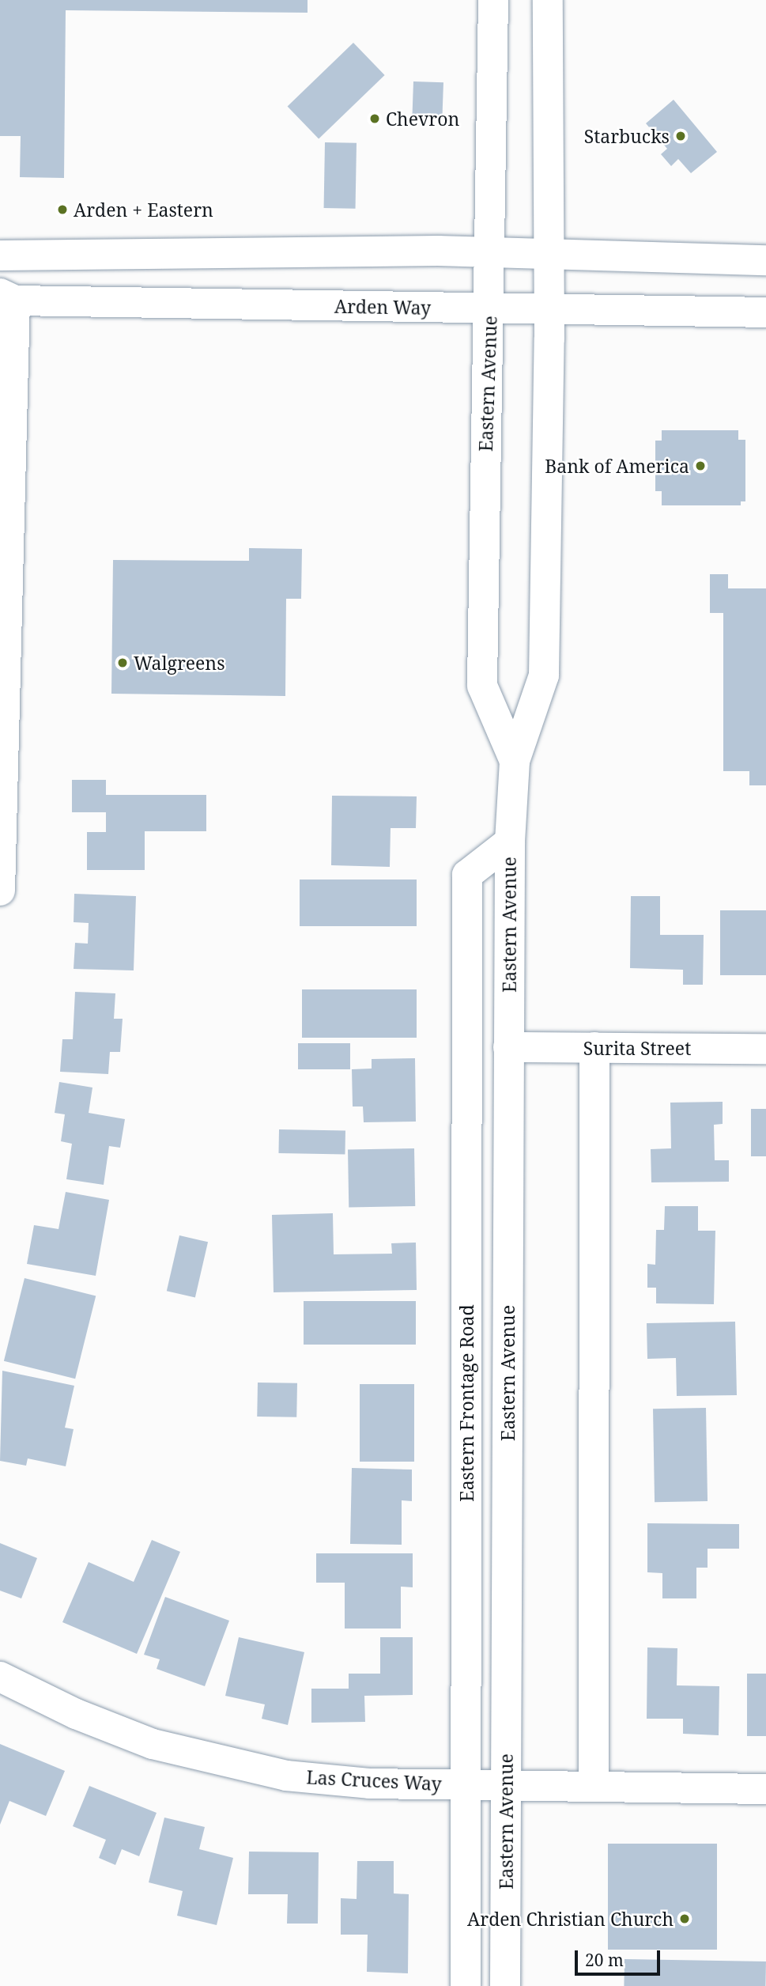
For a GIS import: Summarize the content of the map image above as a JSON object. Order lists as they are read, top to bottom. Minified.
{"streets":{"main road":["Arden Way","Eastern Avenue","Surita Street","Eastern Frontage Road","Las Cruces Way"]},"crossings":[["Arden Way","Eastern Avenue"],["Eastern Avenue","Surita Street"],["Eastern Avenue","Eastern Frontage Road"],["Eastern Avenue","Las Cruces Way"],["Eastern Frontage Road","Las Cruces Way"]],"places":["Chevron","Starbucks","Arden + Eastern","Bank of America","Walgreens","Arden Christian Church"],"scale_bar":"20 m"}
